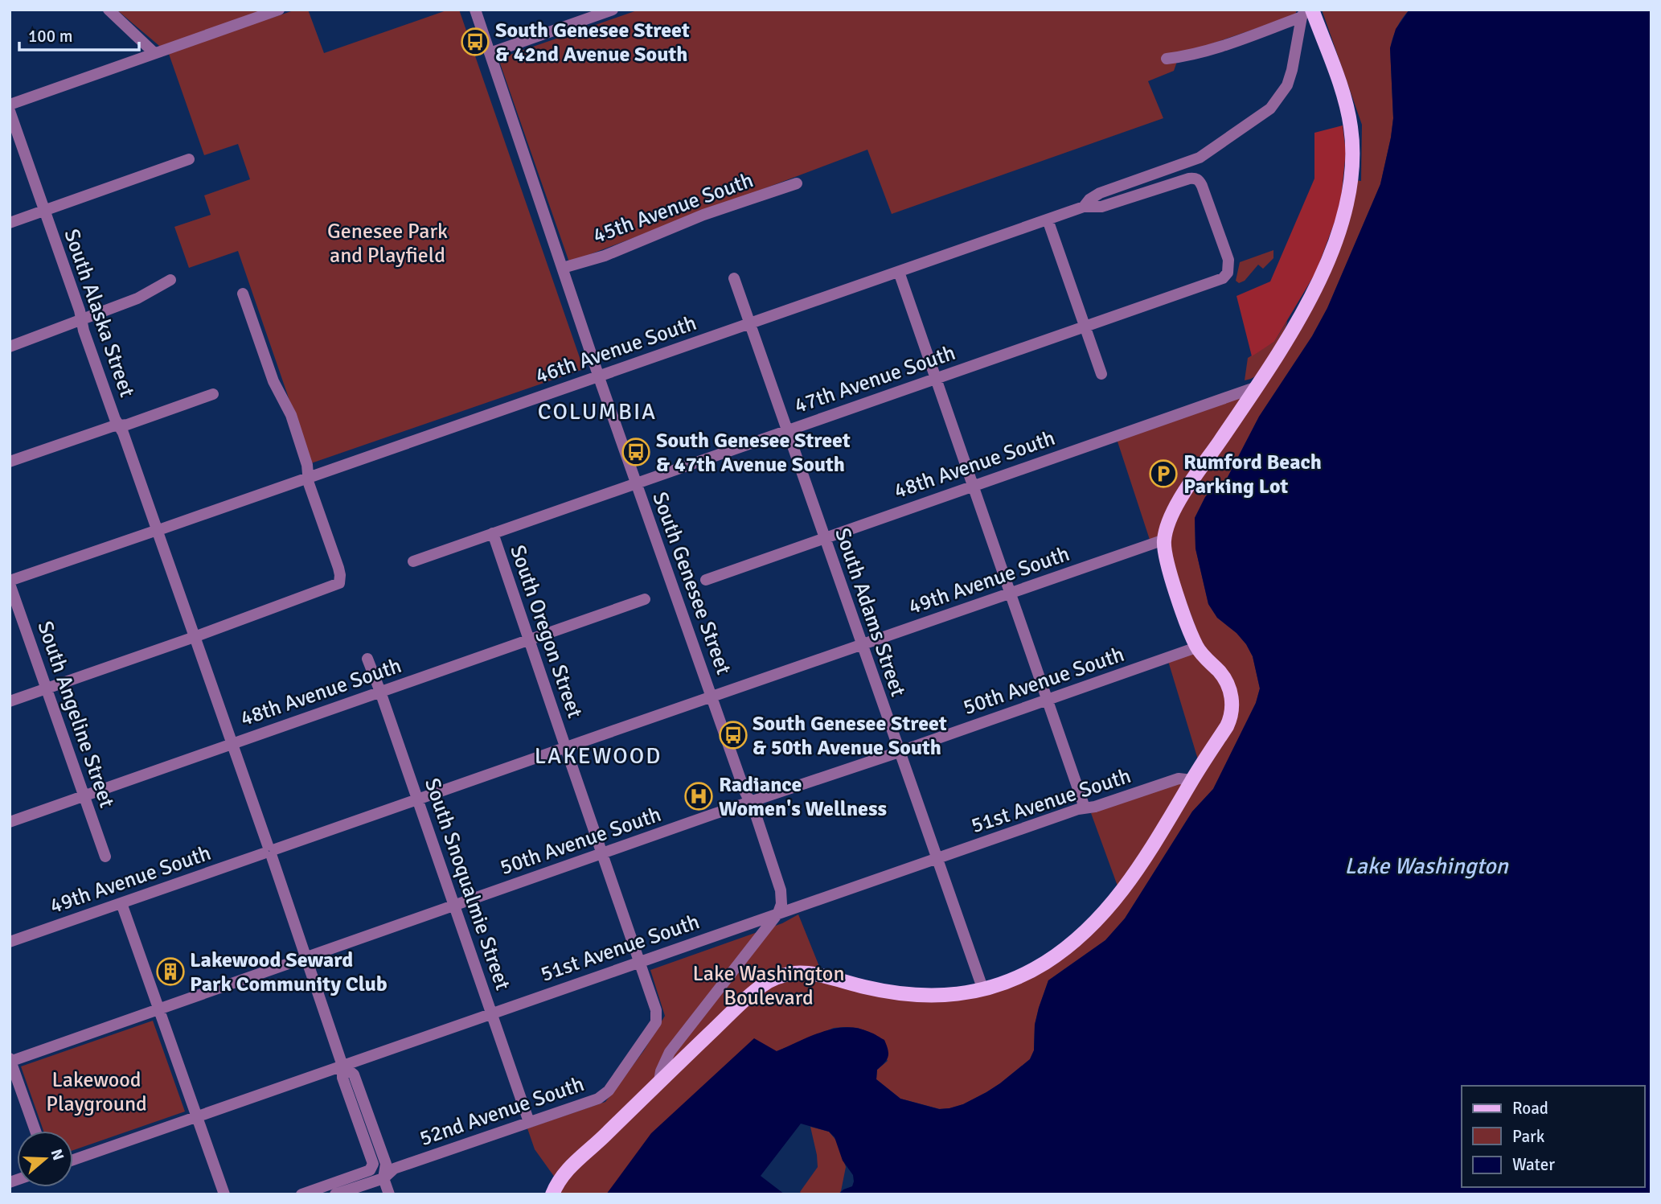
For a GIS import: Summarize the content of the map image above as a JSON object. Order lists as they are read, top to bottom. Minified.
{"streets":{"street":["45th Avenue South","South Alaska Street","46th Avenue South","47th Avenue South","48th Avenue South","49th Avenue South","South Genesee Street","South Adams Street","South Oregon Street","50th Avenue South","South Angeline Street","51st Avenue South","South Snoqualmie Street","52nd Avenue South"]},"crossings":[["45th Avenue South","South Genesee Street"],["South Alaska Street","46th Avenue South"],["South Alaska Street","48th Avenue South"],["South Alaska Street","49th Avenue South"],["South Alaska Street","50th Avenue South"],["South Alaska Street","51st Avenue South"],["South Alaska Street","52nd Avenue South"],["46th Avenue South","47th Avenue South"],["46th Avenue South","South Genesee Street"],["46th Avenue South","South Adams Street"],["46th Avenue South","South Angeline Street"],["47th Avenue South","South Genesee Street"],["47th Avenue South","South Adams Street"],["47th Avenue South","South Oregon Street"],["48th Avenue South","South Adams Street"],["48th Avenue South","South Oregon Street"],["48th Avenue South","South Angeline Street"],["48th Avenue South","South Snoqualmie Street"],["49th Avenue South","South Genesee Street"],["49th Avenue South","South Adams Street"],["49th Avenue South","South Oregon Street"],["49th Avenue South","South Snoqualmie Street"],["South Genesee Street","50th Avenue South"],["South Genesee Street","51st Avenue South"],["South Adams Street","50th Avenue South"],["South Adams Street","51st Avenue South"],["South Oregon Street","50th Avenue South"],["South Oregon Street","51st Avenue South"],["South Oregon Street","52nd Avenue South"],["50th Avenue South","South Snoqualmie Street"],["51st Avenue South","South Snoqualmie Street"],["South Snoqualmie Street","52nd Avenue South"]],"districts":["COLUMBIA","LAKEWOOD"],"water":["Lake Washington"],"parks":["Genesee Park and Playfield","Lake Washington Boulevard","Lakewood Playground"],"places":{"bus stop":["South Genesee Street & 42nd Avenue South","South Genesee Street & 47th Avenue South","South Genesee Street & 50th Avenue South"],"parking":["Rumford Beach Parking Lot"],"hospital":["Radiance Women's Wellness"],"building":["Lakewood Seward Park Community Club"]},"legend":["Road","Park","Water"],"scale_bar":"100 m","north":"right"}
